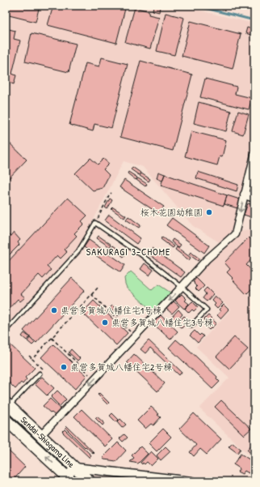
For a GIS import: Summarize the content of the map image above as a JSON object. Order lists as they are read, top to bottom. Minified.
{"streets":{"main road":["Sendai-Shiogama Line"]},"districts":["SAKURAGI 3-CHOME"],"places":["桜木花園幼稚園","県営多賀城八幡住宅1号棟","県営多賀城八幡住宅3号棟","県営多賀城八幡住宅2号棟"]}
